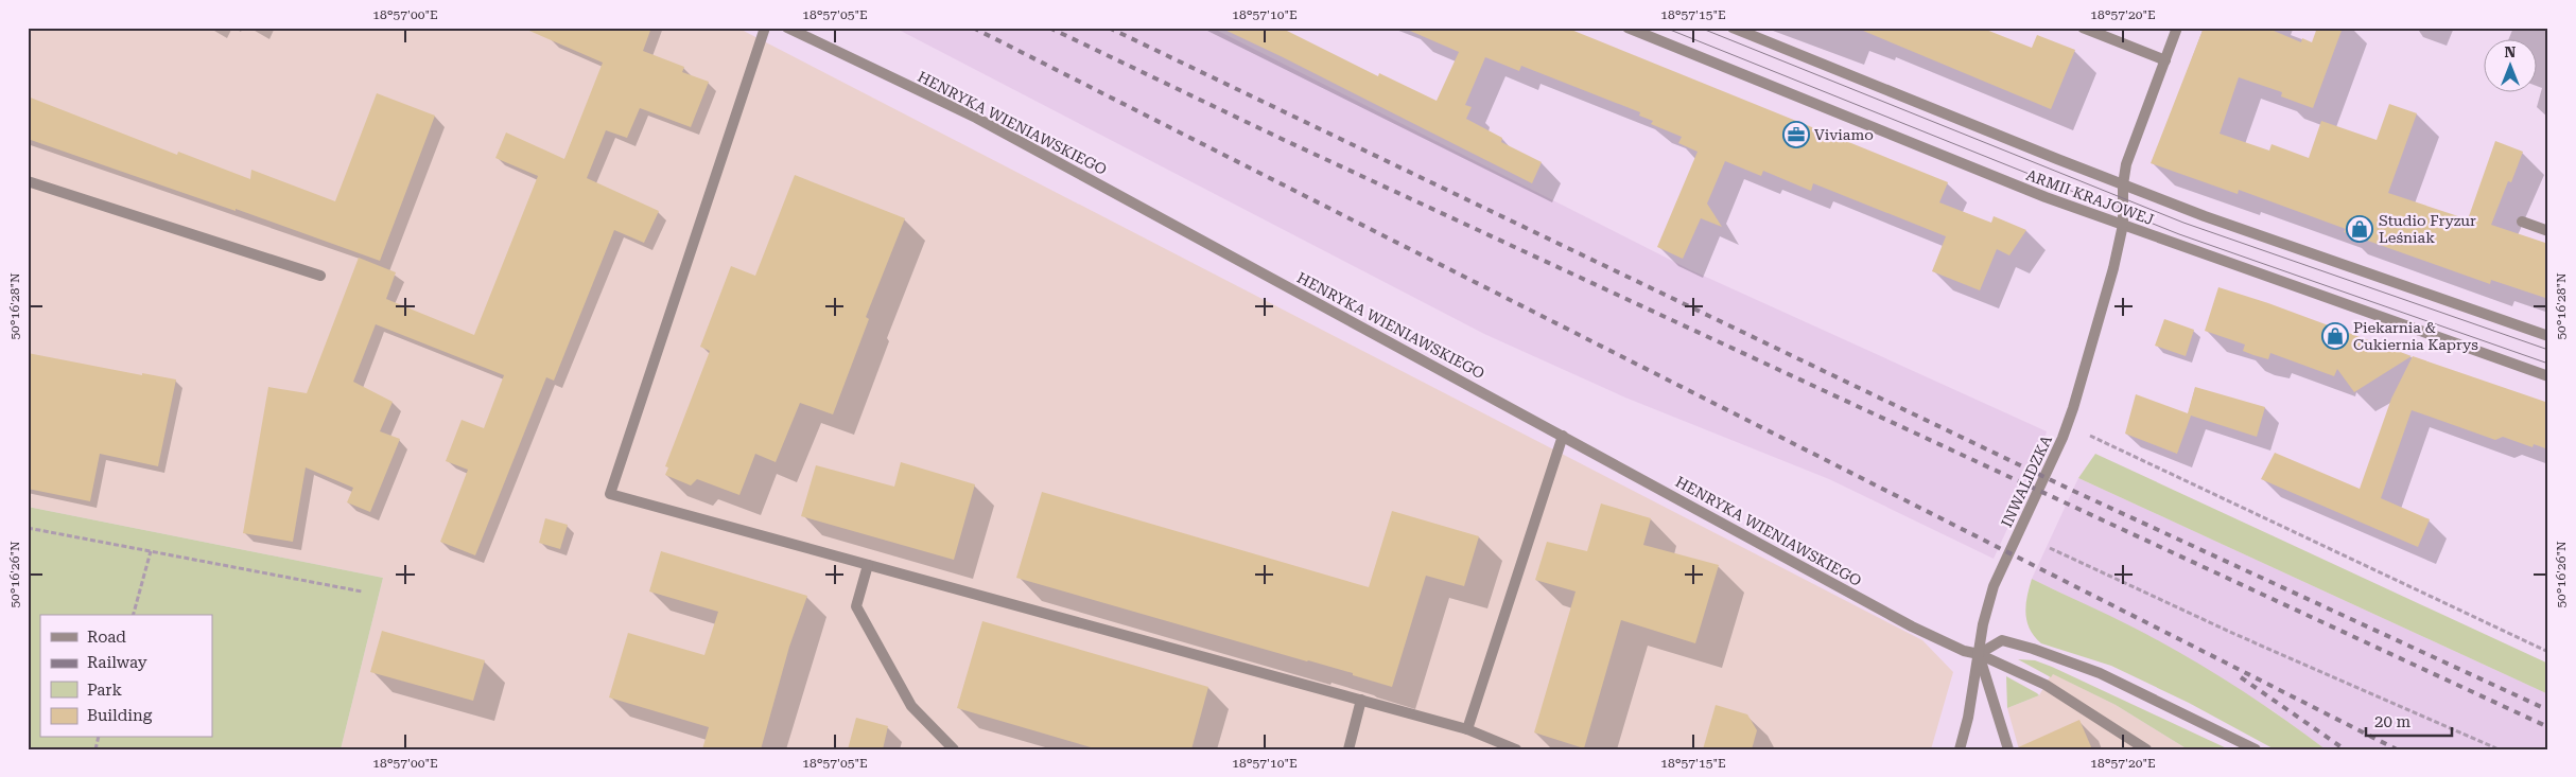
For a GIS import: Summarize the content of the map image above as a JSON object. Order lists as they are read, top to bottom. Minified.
{"streets":{"street":["HENRYKA WIENIAWSKIEGO","ARMII KRAJOWEJ","INWALIDZKA"]},"crossings":[["HENRYKA WIENIAWSKIEGO","INWALIDZKA"],["ARMII KRAJOWEJ","INWALIDZKA"]],"places":{"office":["Viviamo"],"shop":["Studio Fryzur Leśniak","Piekarnia & Cukiernia Kaprys"]},"legend":["Road","Railway","Park","Building"],"scale_bar":"20 m","north":"top","coordinates":["18°57'00\"E","18°57'05\"E","18°57'10\"E","18°57'15\"E","18°57'20\"E","50°16'28\"N","50°16'26\"N"]}
